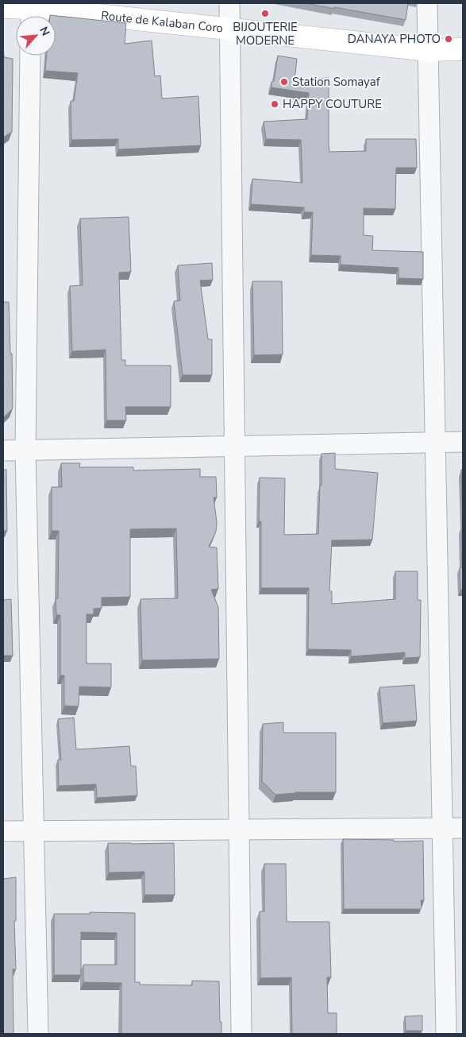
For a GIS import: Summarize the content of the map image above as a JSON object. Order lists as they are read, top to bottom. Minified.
{"streets":{"main road":["Route de Kalaban Coro"]},"places":["BIJOUTERIE MODERNE","DANAYA PHOTO","Station Somayaf","HAPPY COUTURE"],"north":"top right"}
